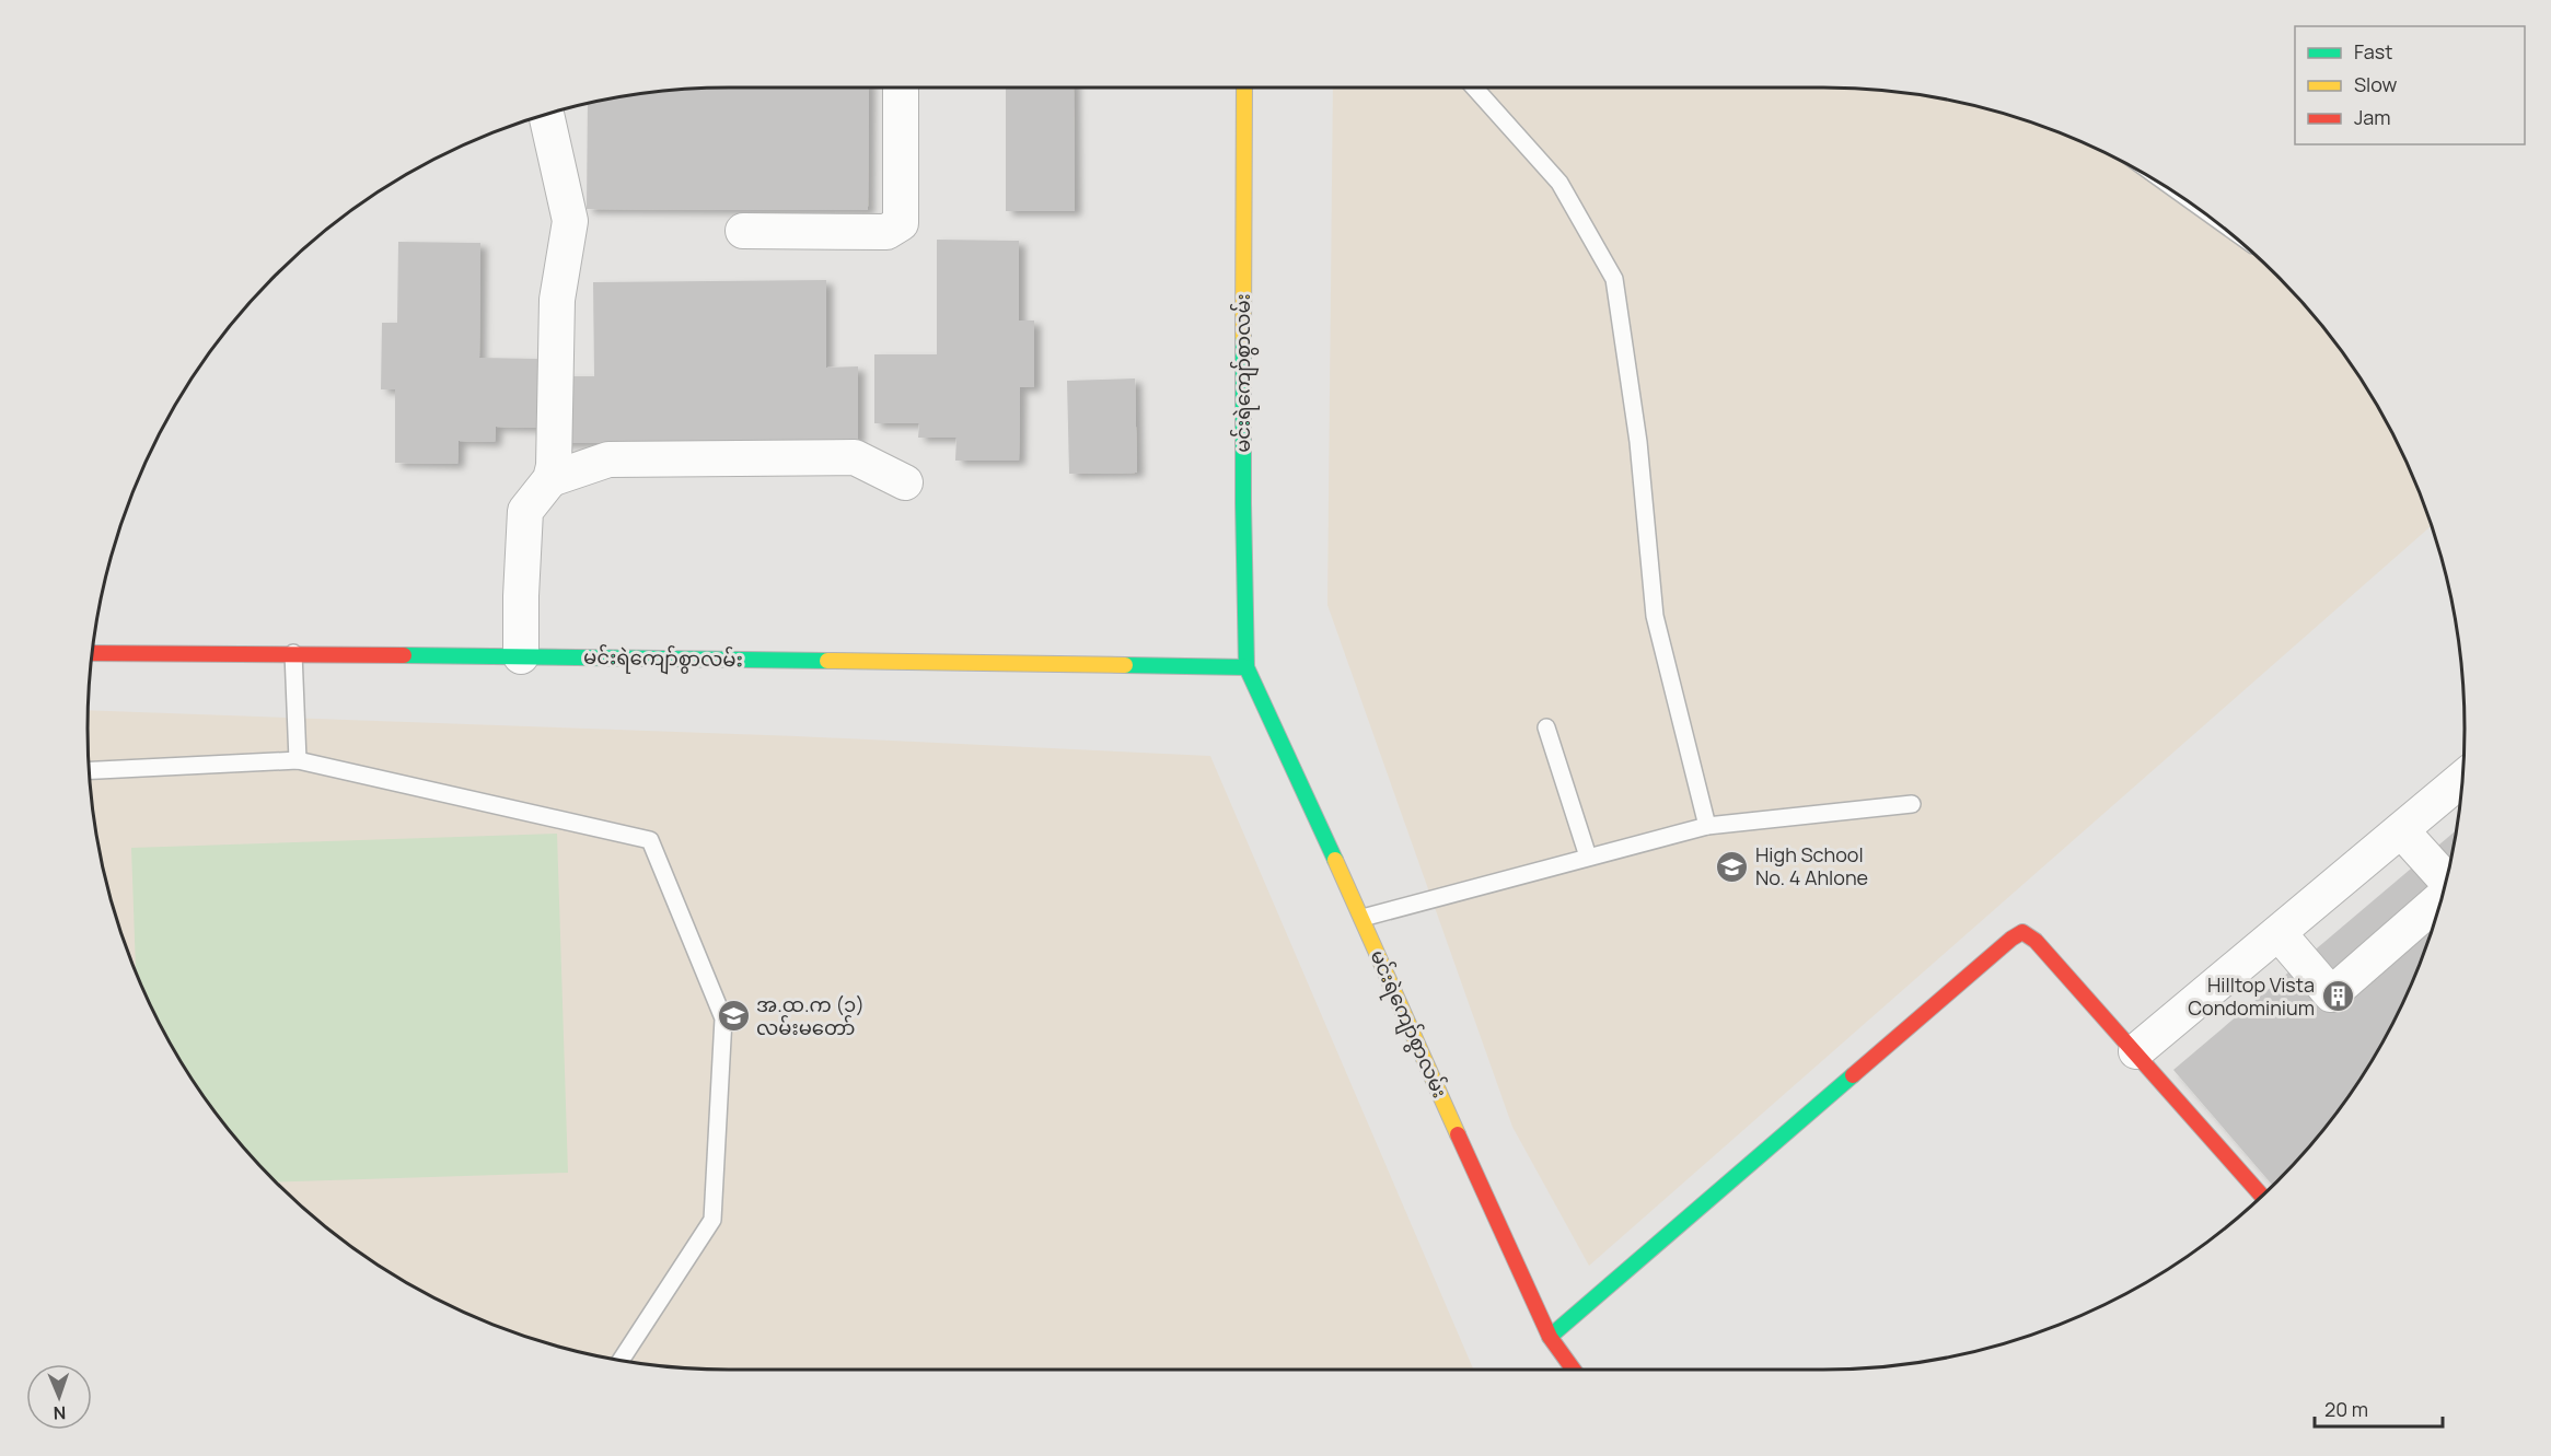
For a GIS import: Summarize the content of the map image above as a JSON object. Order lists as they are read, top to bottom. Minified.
{"streets":{"main road":["မင်းရဲကျော်စွာလမ်း"]},"places":{"school or university":["High School No. 4 Ahlone","အ.ထ.က (၁) လမ်းမတော်"],"building":["Hilltop Vista Condominium"]},"legend":["Fast","Slow","Jam"],"scale_bar":"20 m","north":"bottom"}
